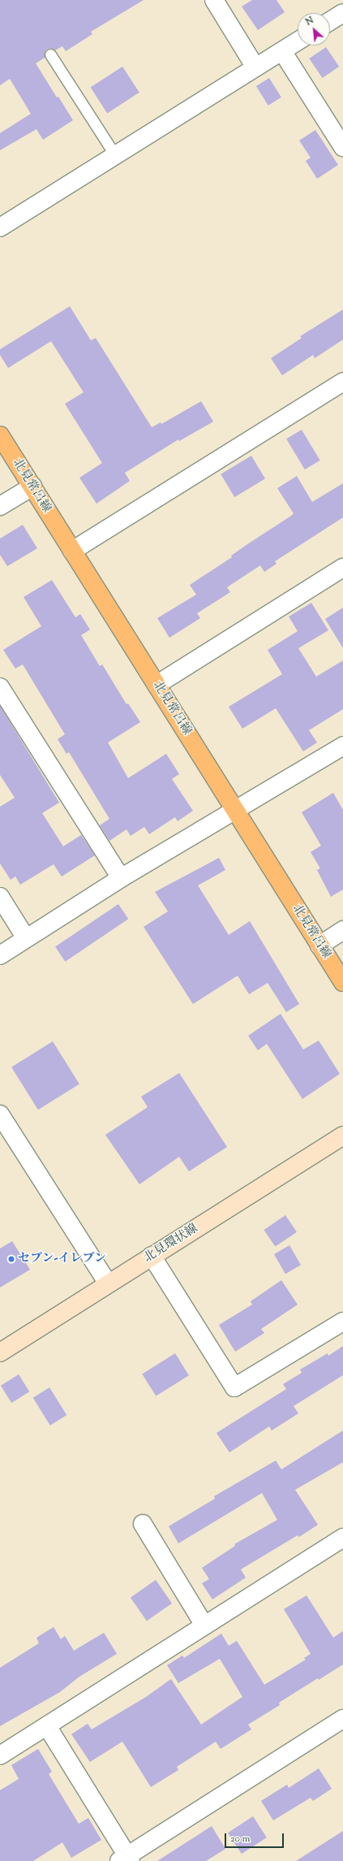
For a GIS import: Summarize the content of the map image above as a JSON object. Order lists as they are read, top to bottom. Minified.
{"streets":{"main road":["北見常呂線","北見環状線"]},"places":["セブン-イレブン"],"scale_bar":"20 m","north":"top left"}
